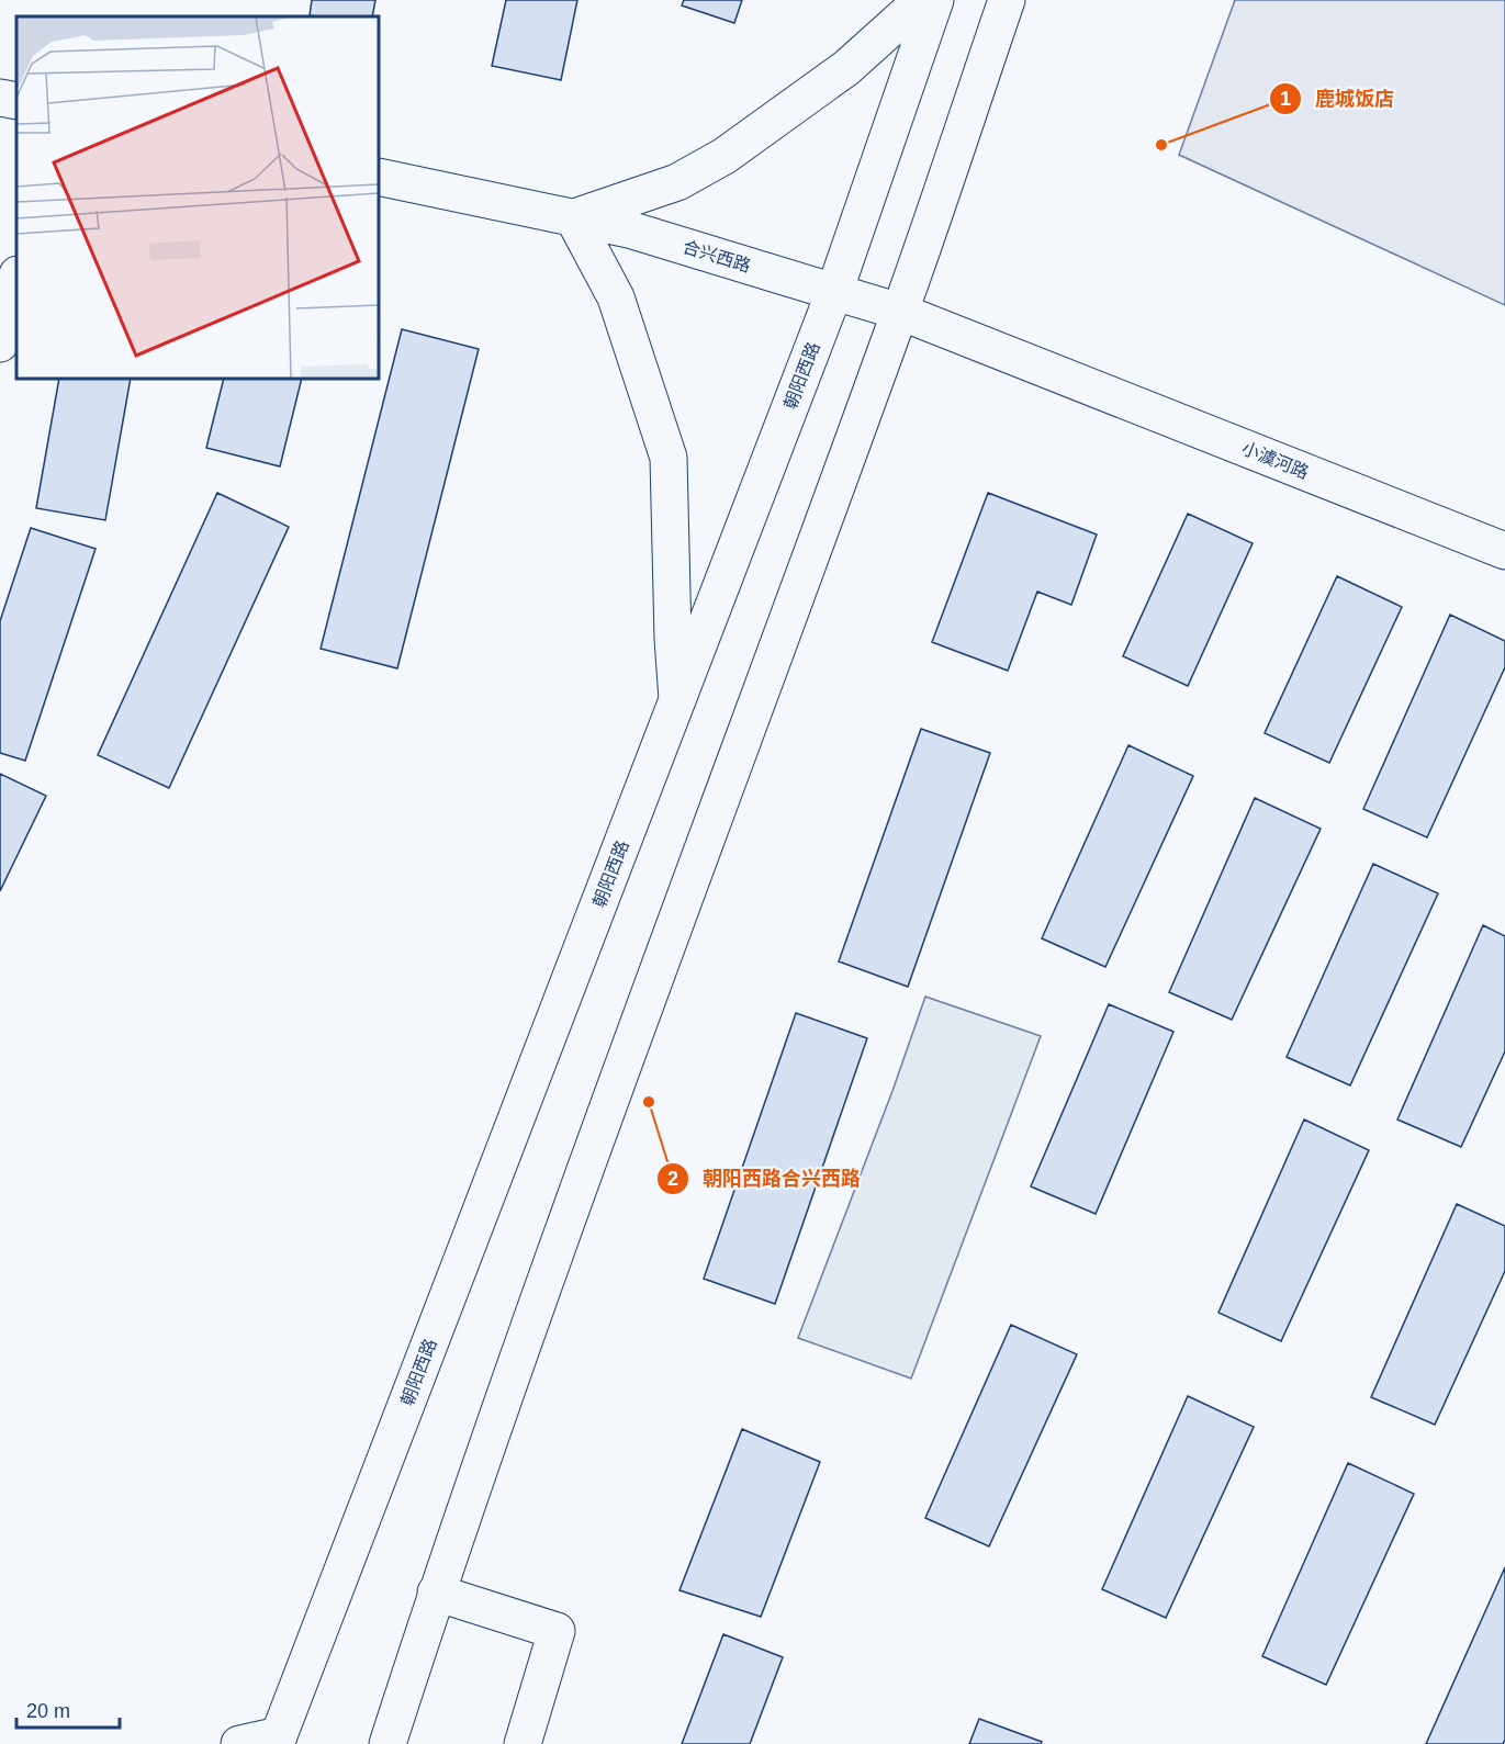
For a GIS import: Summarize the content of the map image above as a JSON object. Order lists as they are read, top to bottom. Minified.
{"streets":{"main road":["合兴西路","朝阳西路","小澞河路"]},"crossings":[["合兴西路","朝阳西路"],["合兴西路","小澞河路"]],"places":["鹿城饭店","朝阳西路合兴西路"],"scale_bar":"20 m"}
